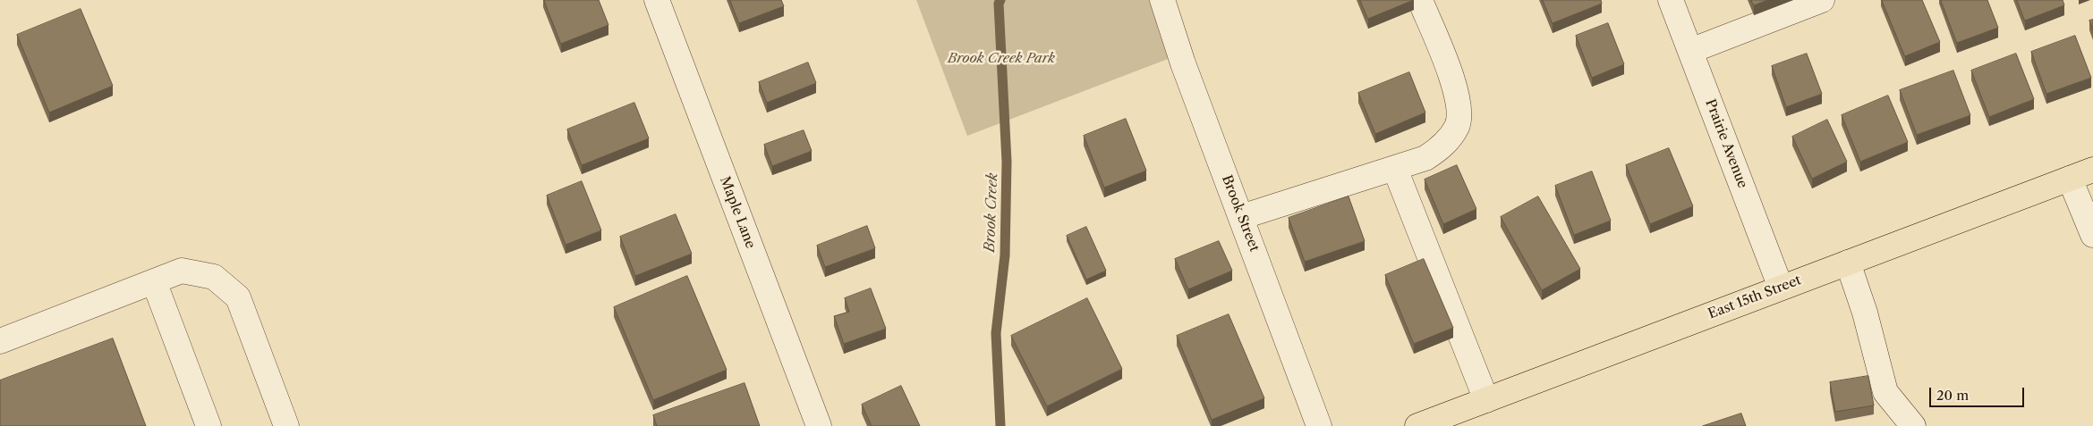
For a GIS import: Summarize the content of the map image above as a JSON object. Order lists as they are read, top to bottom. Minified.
{"streets":{"main road":["East 15th Street"],"street":["Prairie Avenue","Maple Lane","Brook Street"]},"crossings":[["Prairie Avenue","East 15th Street"]],"water":["Brook Creek"],"parks":["Brook Creek Park"],"scale_bar":"20 m"}
